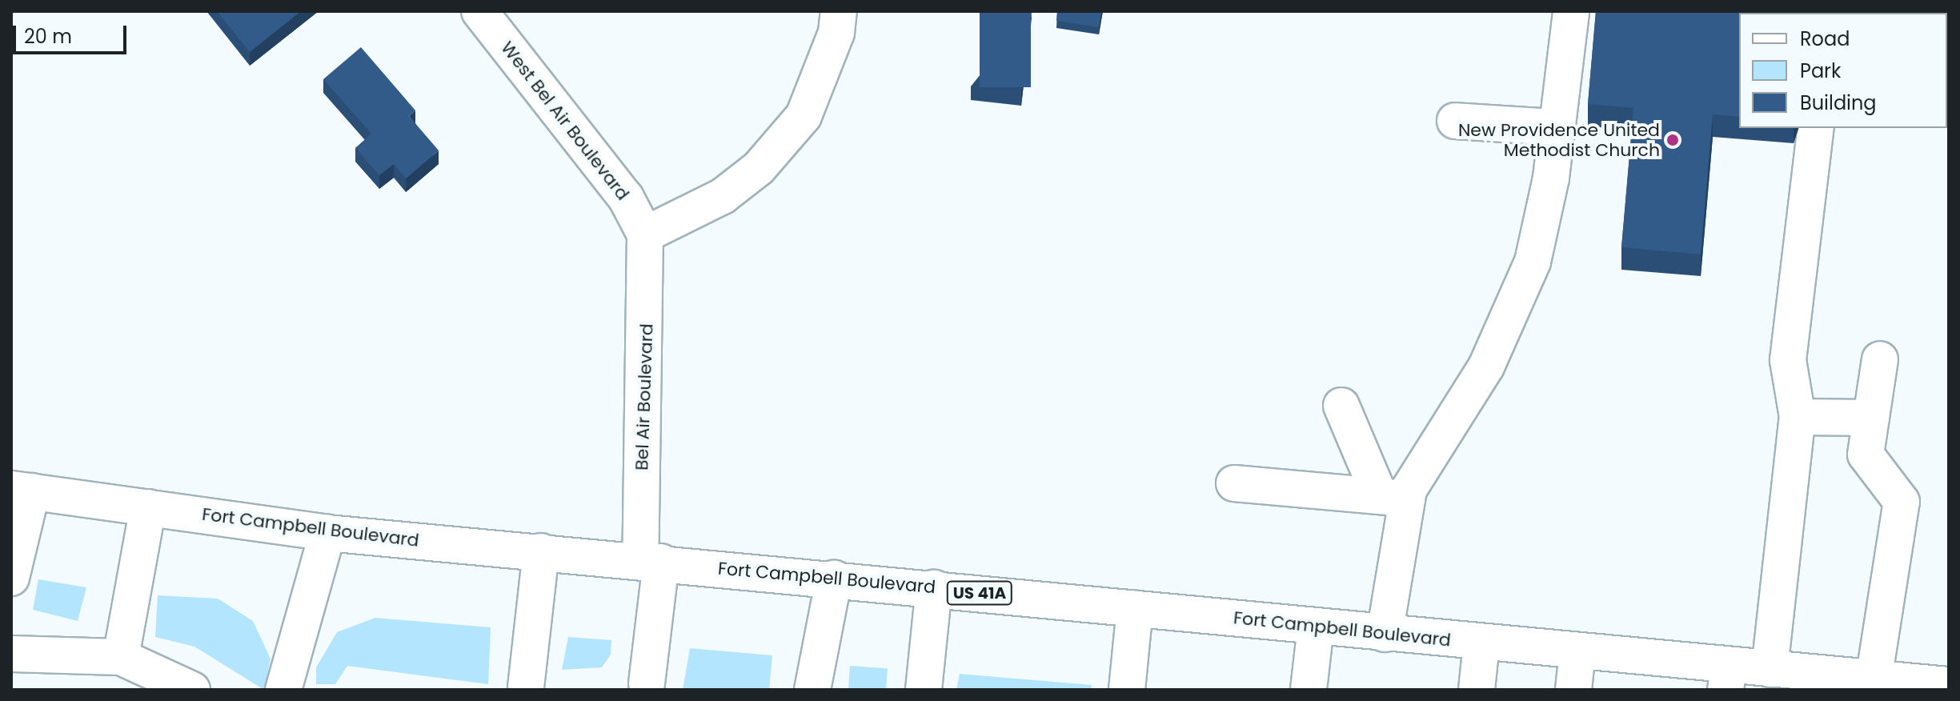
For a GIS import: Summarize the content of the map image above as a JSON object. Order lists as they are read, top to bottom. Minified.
{"streets":{"main road":["West Bel Air Boulevard","Bel Air Boulevard","Fort Campbell Boulevard","US 41A"]},"crossings":[["West Bel Air Boulevard","Bel Air Boulevard"],["Bel Air Boulevard","Fort Campbell Boulevard"]],"places":["New Providence United Methodist Church"],"legend":["Road","Park","Building"],"scale_bar":"20 m"}
